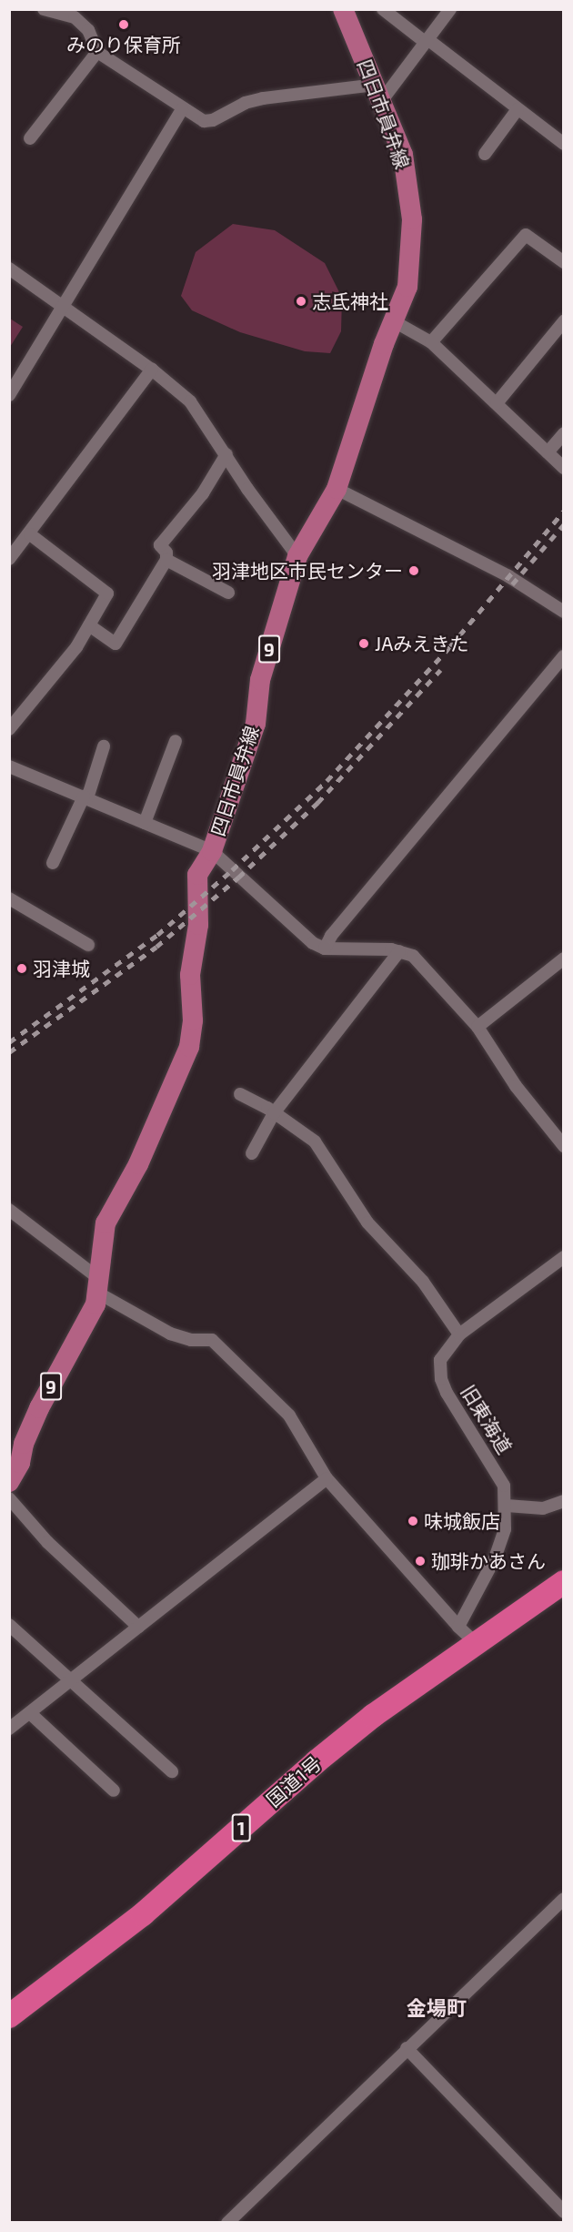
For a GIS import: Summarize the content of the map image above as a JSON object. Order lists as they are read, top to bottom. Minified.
{"streets":{"highway":["国道1号","1"],"main road":["四日市員弁線","9"],"street":["旧東海道"]},"districts":["金場町"],"places":["みのり保育所","志氐神社","羽津地区市民センター","JAみえきた","羽津城","味城飯店","珈琲かあさん"]}
